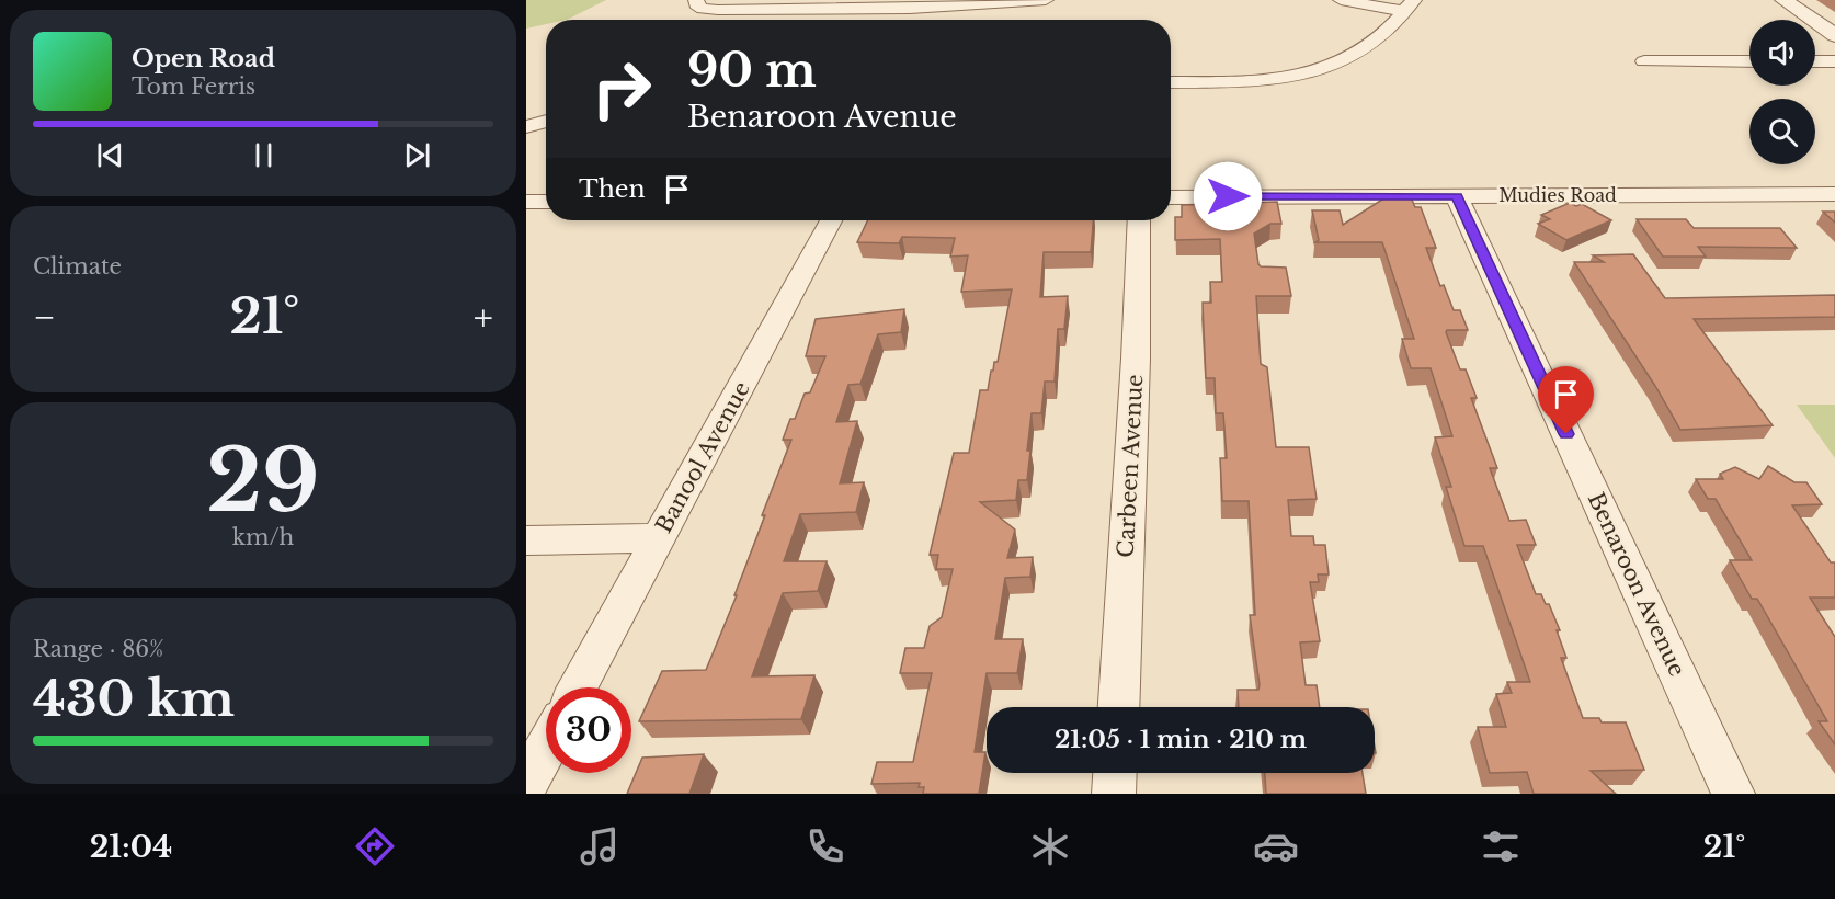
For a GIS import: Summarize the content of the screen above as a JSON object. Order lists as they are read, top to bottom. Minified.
{"streets":{"street":["Mudies Road","Banool Avenue","Carbeen Avenue","Benaroon Avenue"]},"crossings":[["Mudies Road","Benaroon Avenue"]],"page":{"turn":["90 m","Benaroon Avenue"],"song":["Open Road","Tom Ferris"],"then":"Then","tile":["Climate",["29","km/h"],["Range · 86%","430 km"]],"heat":["−","21°","+"],"limit":"30","trip":"21:05 · 1 min · 210 m","tabs":["21:04","21°"]}}
